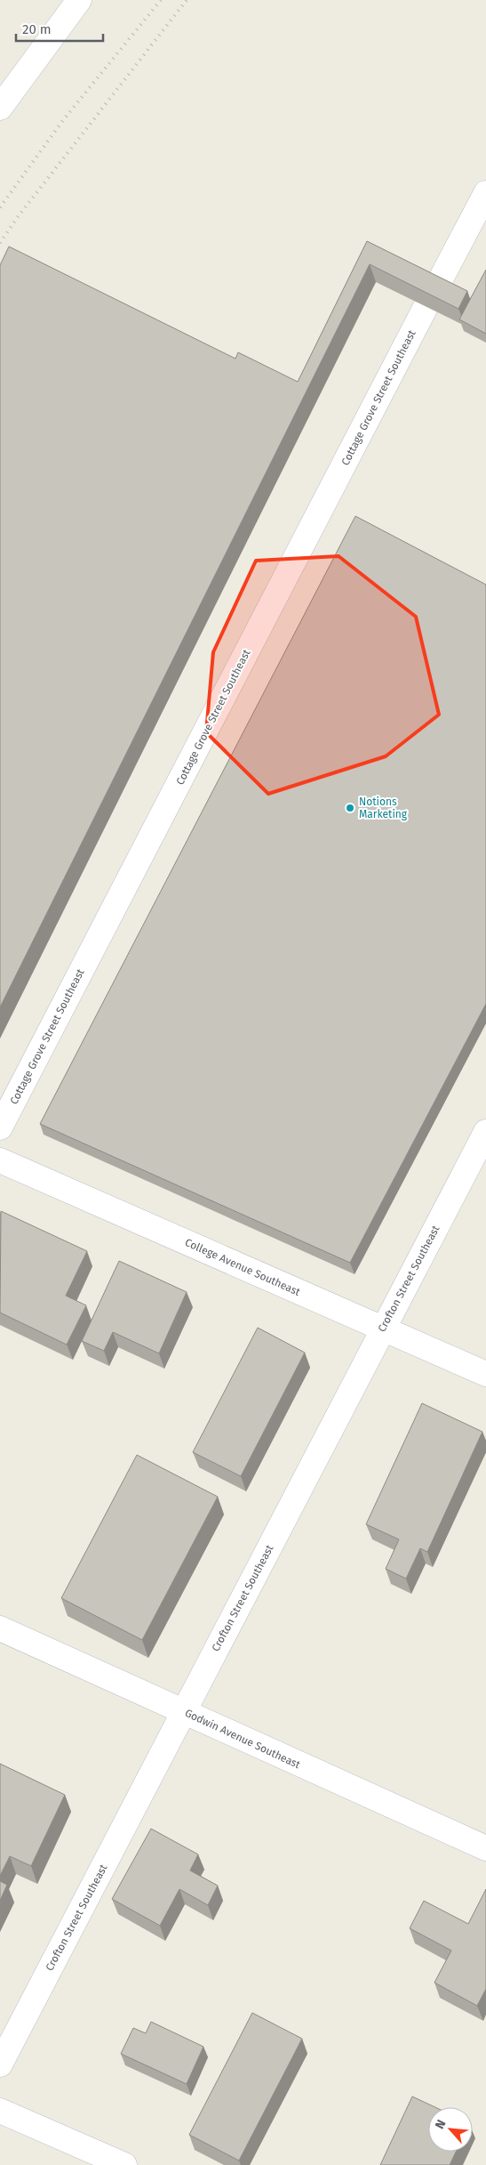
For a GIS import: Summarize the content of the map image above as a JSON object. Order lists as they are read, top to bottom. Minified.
{"streets":{"street":["Cottage Grove Street Southeast","College Avenue Southeast","Crofton Street Southeast","Godwin Avenue Southeast"]},"crossings":[["College Avenue Southeast","Crofton Street Southeast"],["Crofton Street Southeast","Godwin Avenue Southeast"]],"places":["Notions Marketing"],"scale_bar":"20 m","north":"top left"}
